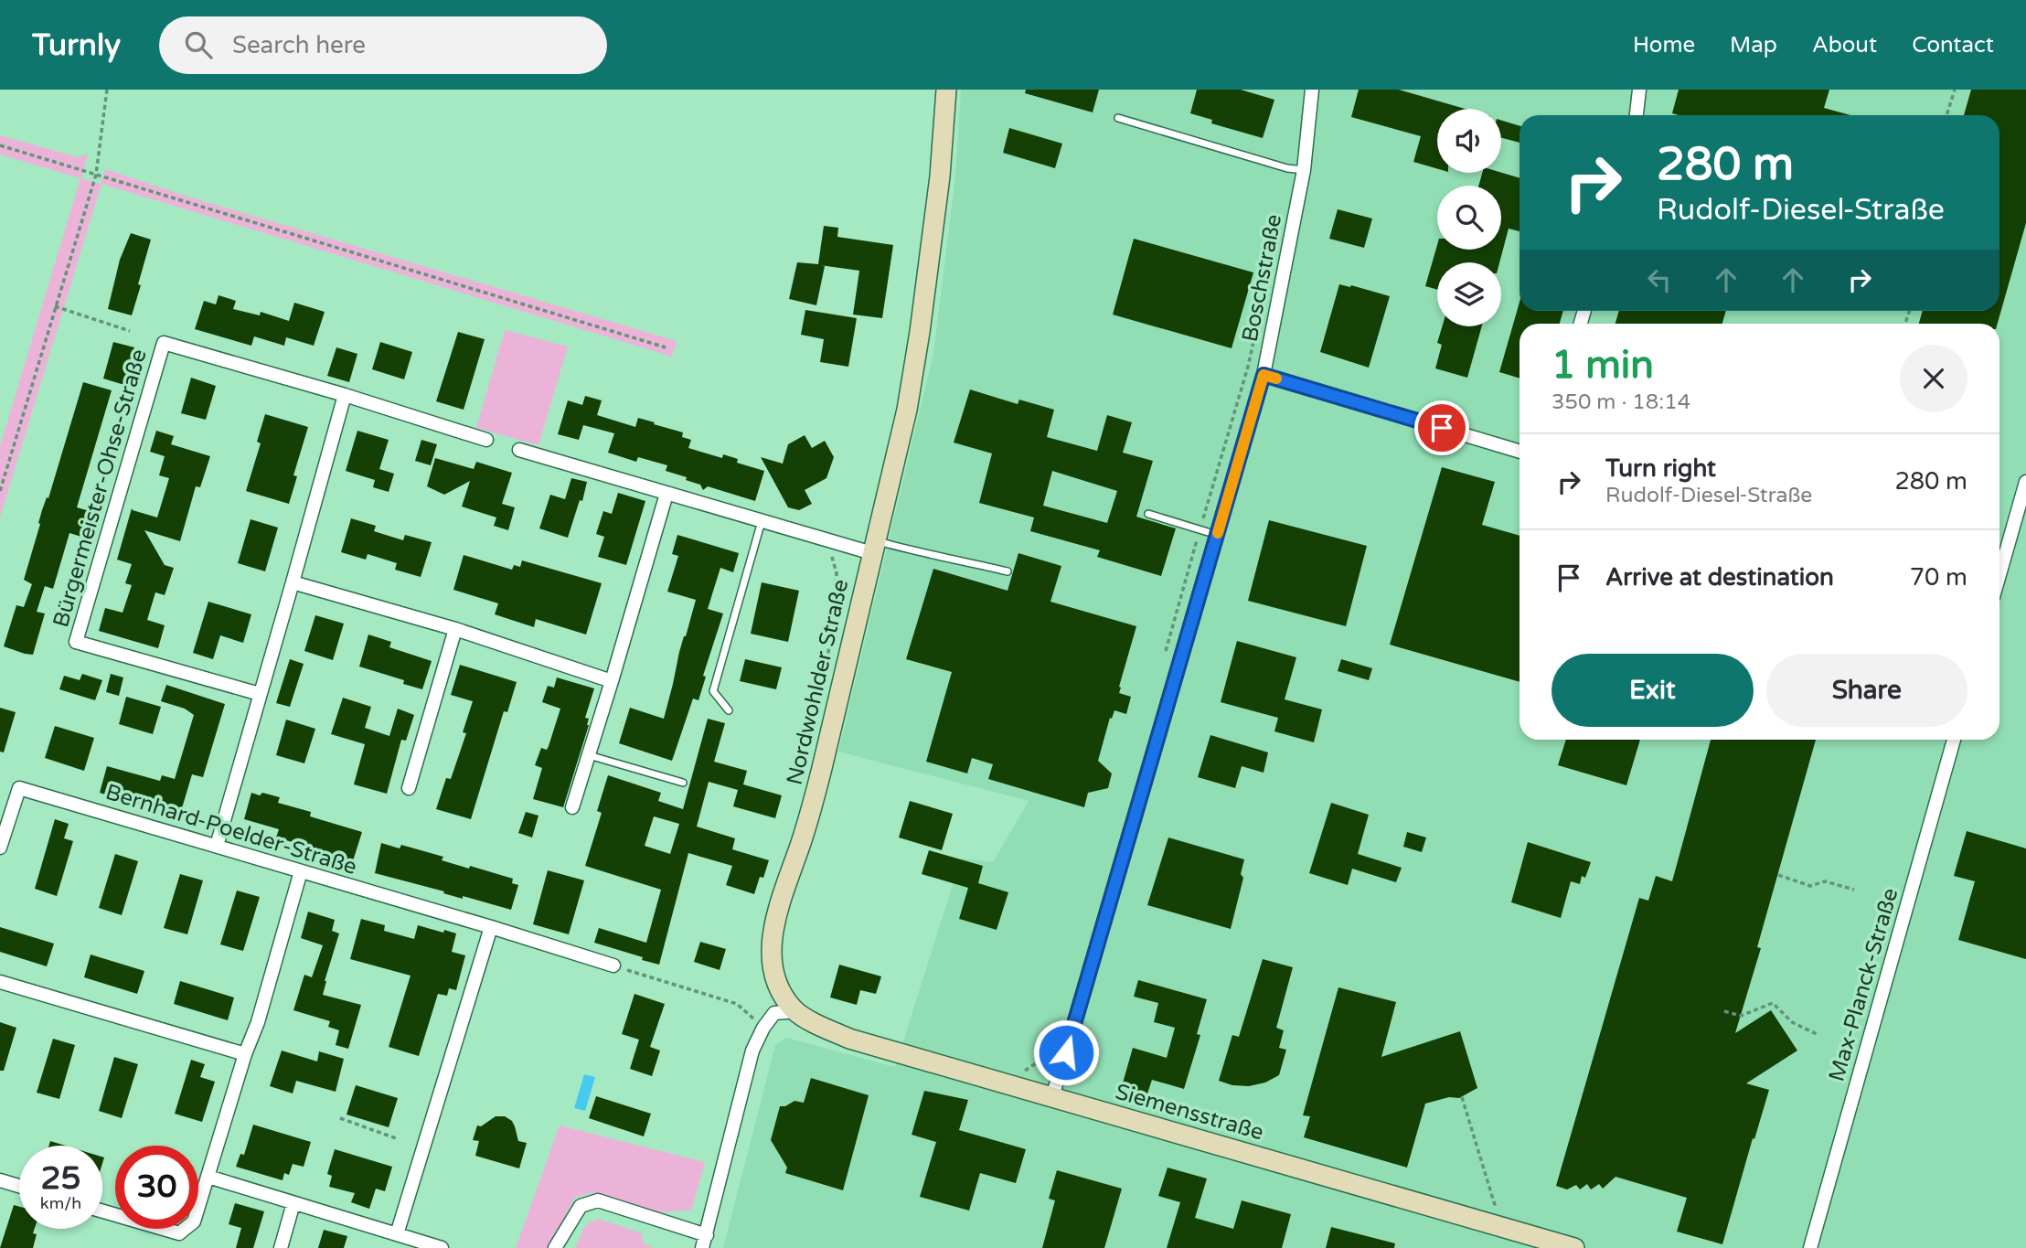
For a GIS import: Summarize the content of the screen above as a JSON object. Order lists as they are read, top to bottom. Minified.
{"streets":{"main road":["Nordwohlder Straße","Siemensstraße"],"street":["Boschstraße","Bürgermeister-Ohse-Straße","Bernhard-Poelder-Straße","Max-Planck-Straße"]},"crossings":[["Boschstraße","Siemensstraße"],["Nordwohlder Straße","Siemensstraße"]],"page":{"header":"Turnly","search":"Search here","nav":["Home","Map","About","Contact"],"turn":["280 m","Rudolf-Diesel-Straße"],"heading":["1 min","350 m · 18:14"],"list":[{"name":"Turn right","note":"Rudolf-Diesel-Straße","value":"280 m"},{"name":"Arrive at destination","value":"70 m"}],"buttons":["Exit","Share"],"speed":"25 km/h","limit":"30"}}
